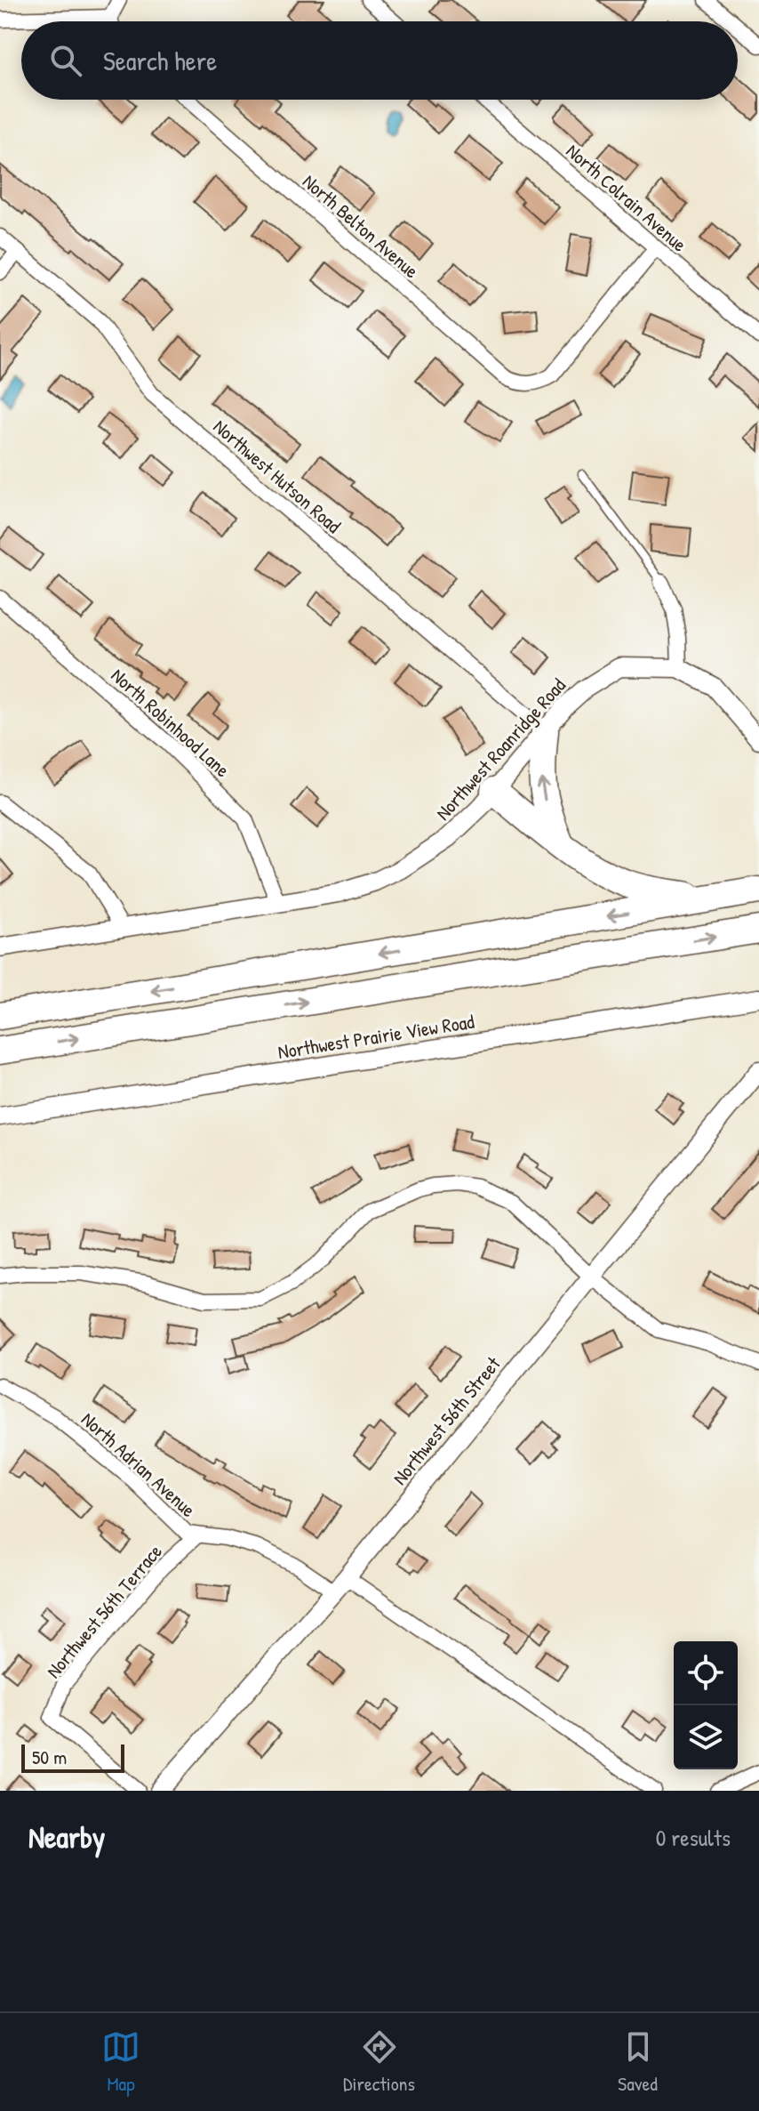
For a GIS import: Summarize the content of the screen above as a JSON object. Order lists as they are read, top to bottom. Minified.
{"streets":{"street":["North Colrain Avenue","North Belton Avenue","Northwest Hutson Road","North Robinhood Lane","Northwest Roanridge Road","Northwest Prairie View Road","Northwest 56th Street","North Adrian Avenue","Northwest 56th Terrace"]},"crossings":[["North Colrain Avenue","North Belton Avenue"],["Northwest Hutson Road","Northwest Roanridge Road"],["North Robinhood Lane","Northwest Roanridge Road"],["Northwest 56th Street","North Adrian Avenue"],["North Adrian Avenue","Northwest 56th Terrace"]],"scale_bar":"50 m","page":{"search":"Search here","scale":"50 m","heading":["Nearby","0 results"],"nav":["Map","Directions","Saved"]}}
